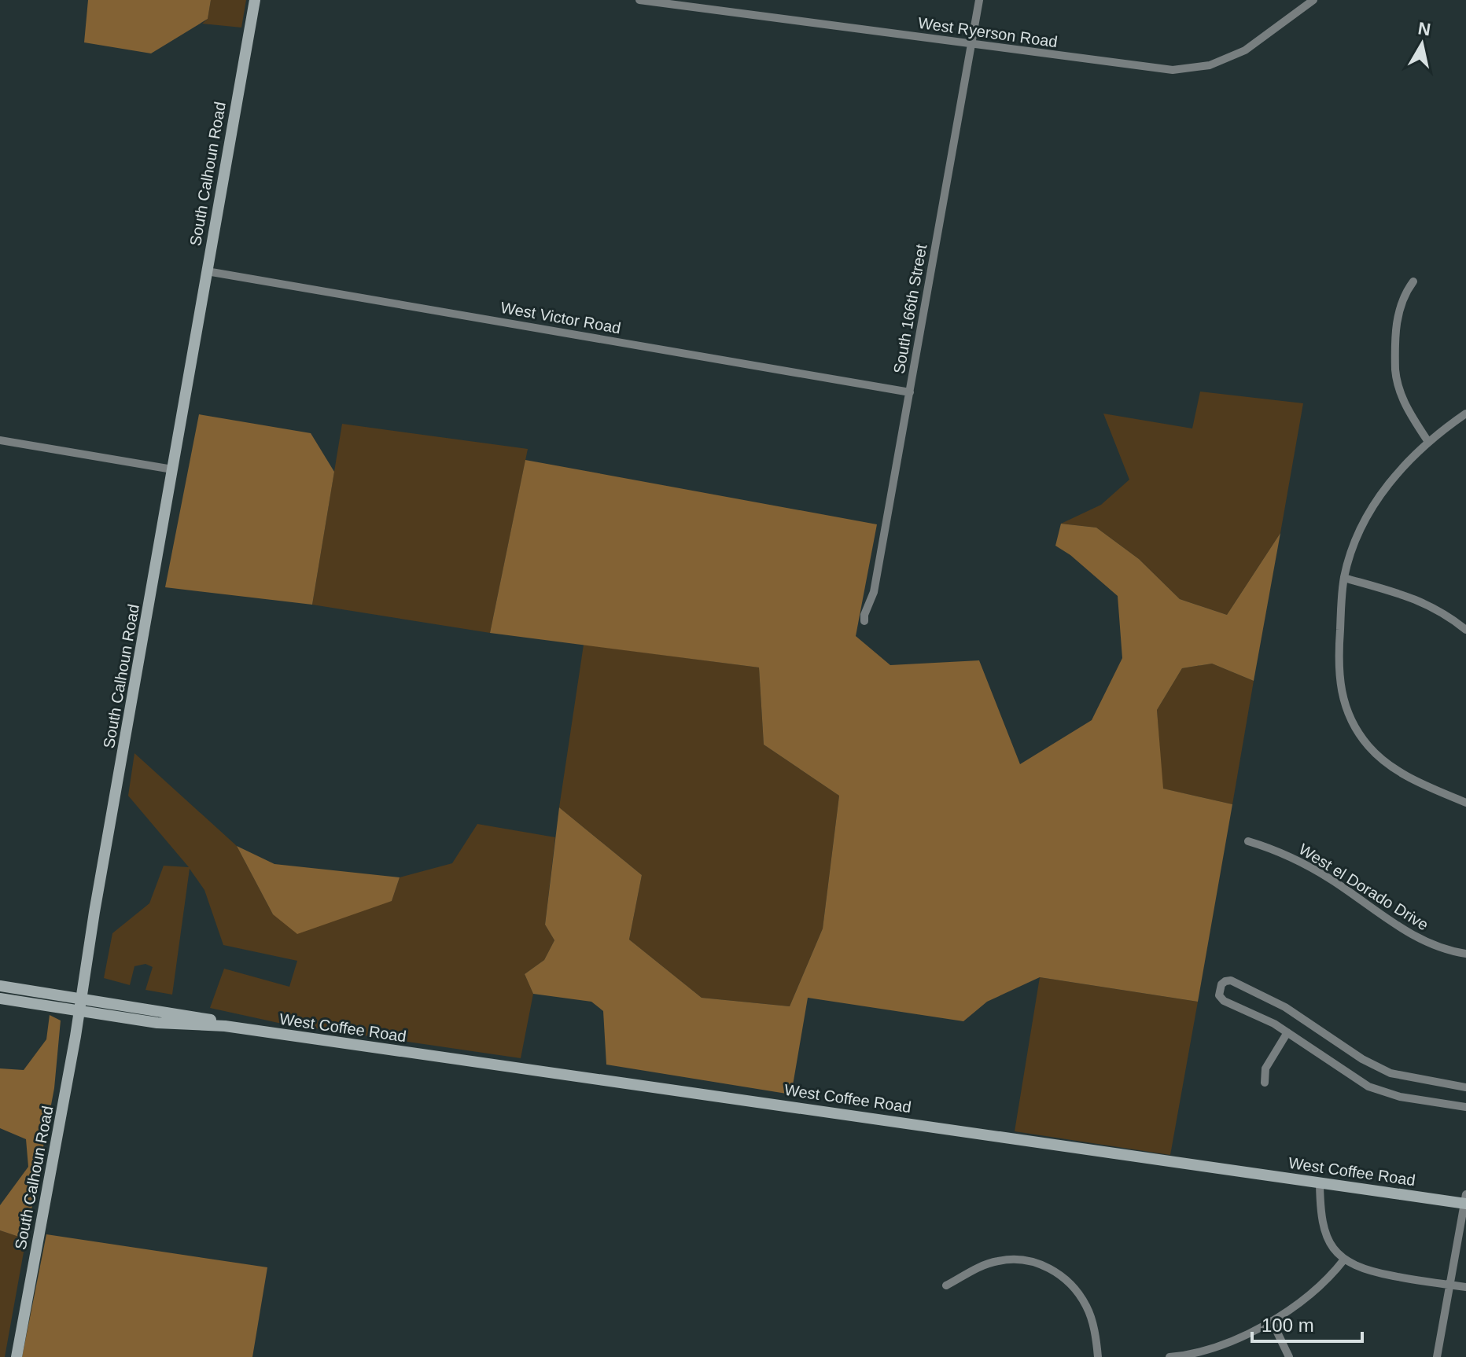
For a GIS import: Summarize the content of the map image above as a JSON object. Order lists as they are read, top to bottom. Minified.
{"streets":{"street":["West Ryerson Road","South Calhoun Road","South 166th Street","West Victor Road","West el Dorado Drive","West Coffee Road"]},"crossings":[["West Ryerson Road","South 166th Street"],["South Calhoun Road","West Victor Road"],["South Calhoun Road","West Coffee Road"],["South 166th Street","West Victor Road"]],"scale_bar":"100 m","north":"top"}
